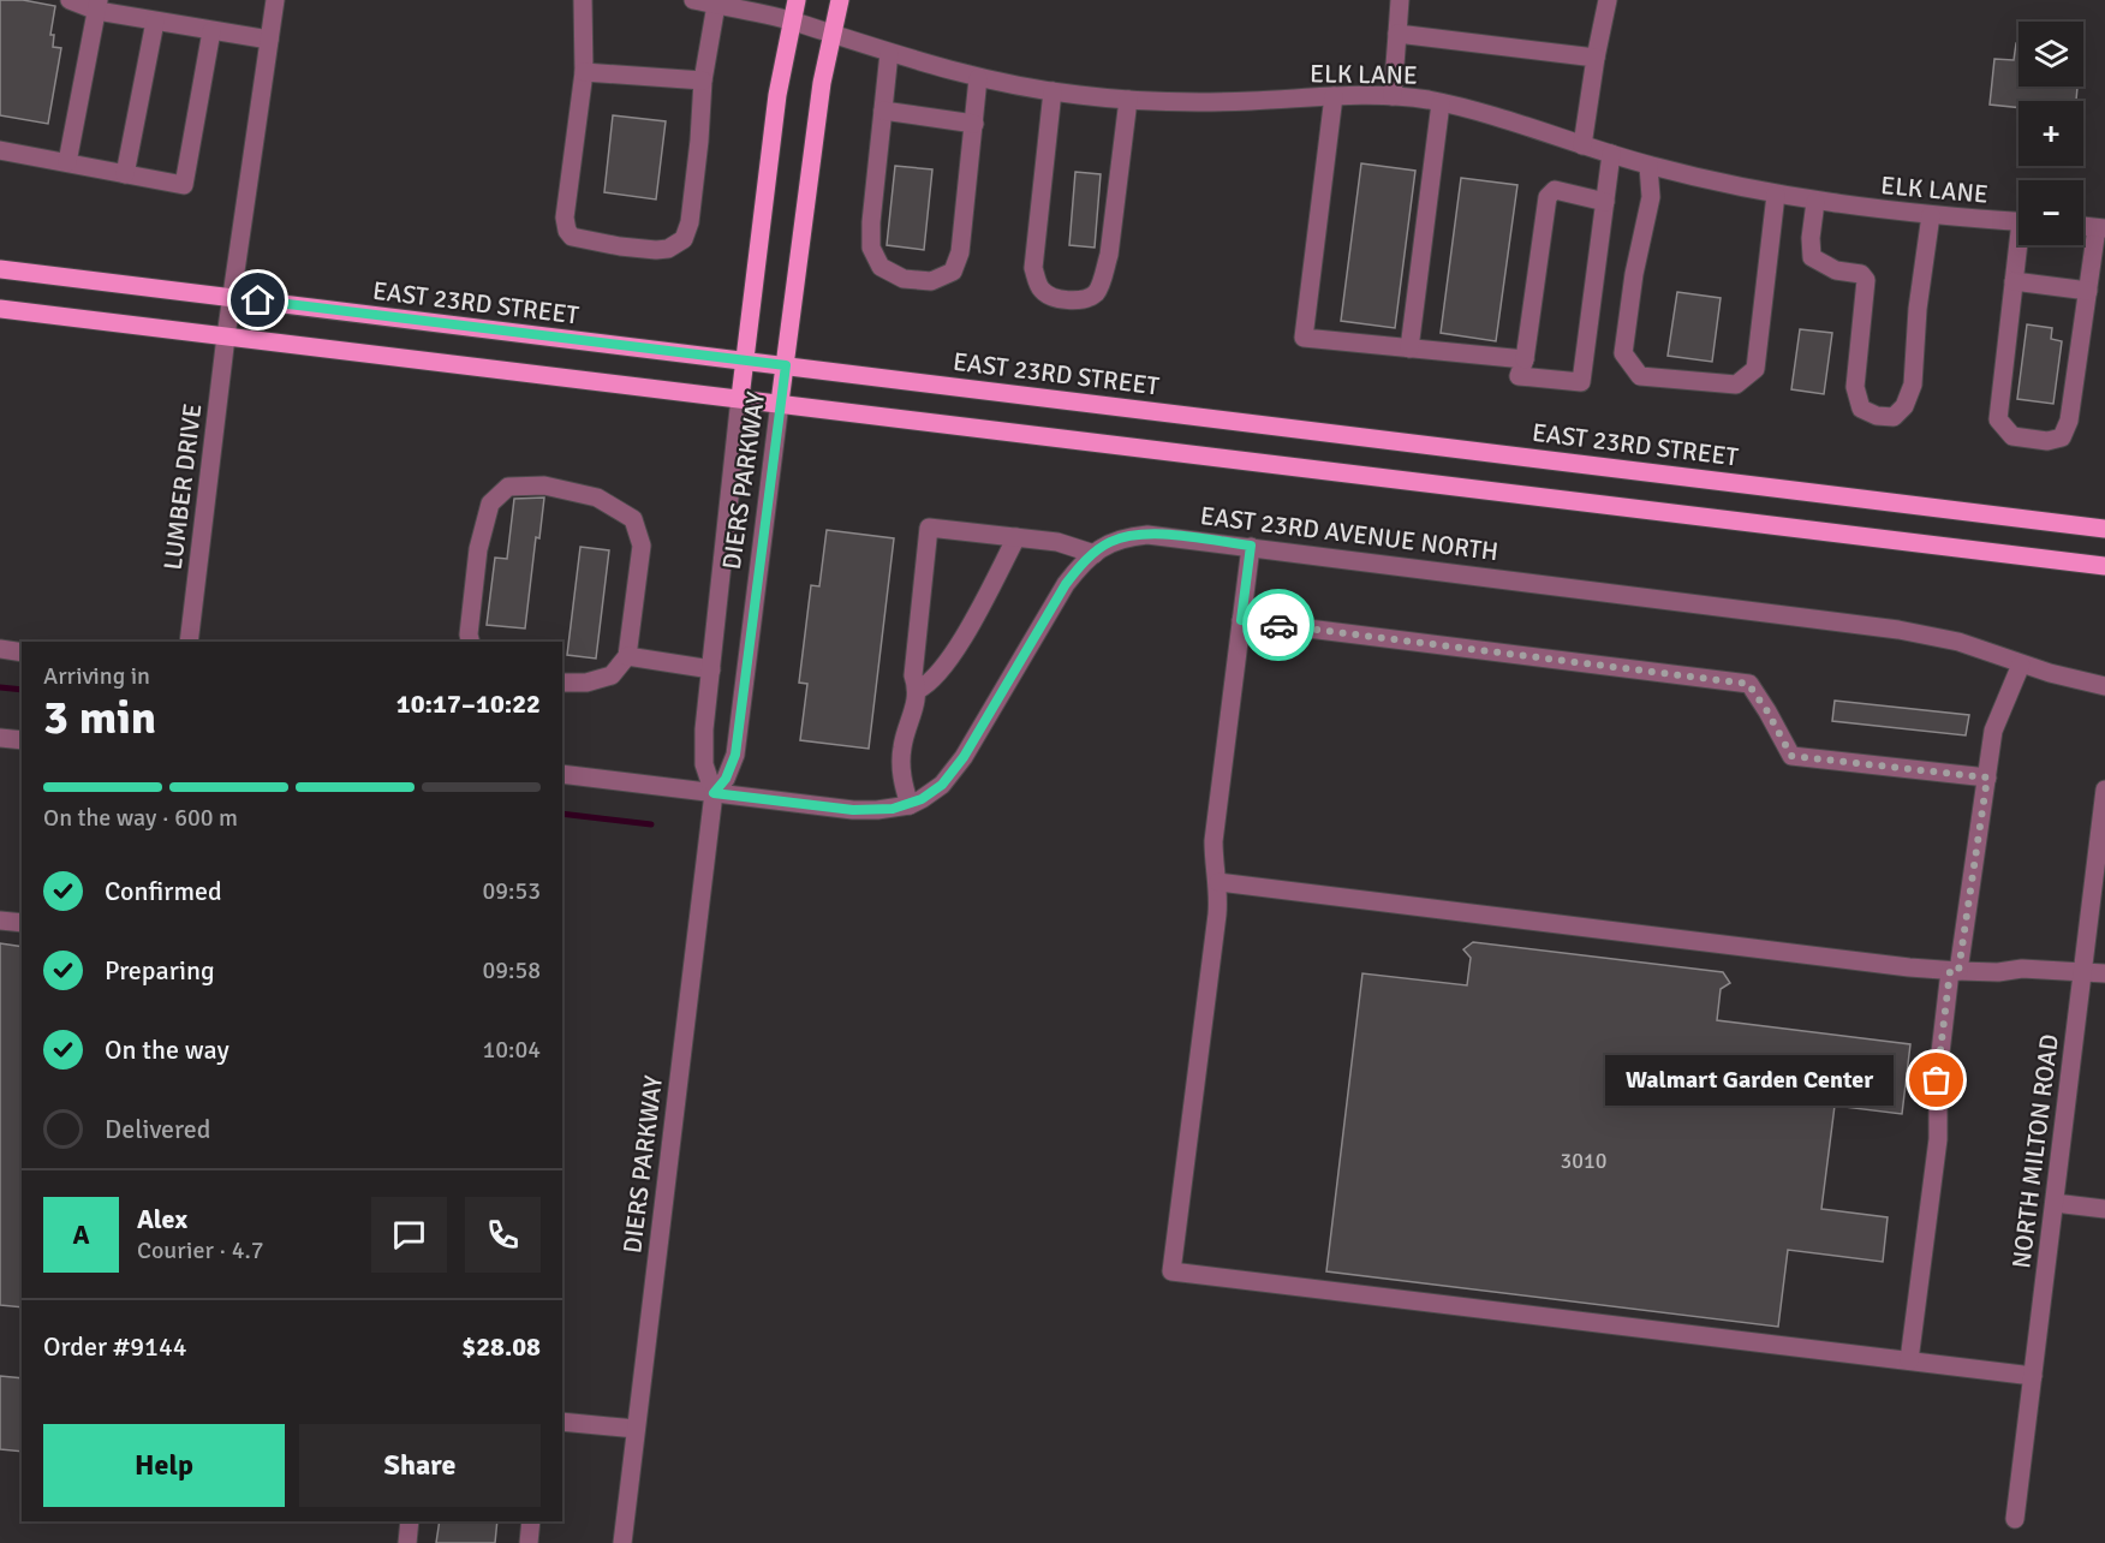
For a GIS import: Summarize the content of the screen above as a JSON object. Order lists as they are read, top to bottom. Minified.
{"streets":{"main road":["EAST 23RD STREET","DIERS PARKWAY"],"street":["ELK LANE","LUMBER DRIVE","EAST 23RD AVENUE NORTH","NORTH MILTON ROAD"]},"crossings":[["ELK LANE","DIERS PARKWAY"],["EAST 23RD STREET","DIERS PARKWAY"],["EAST 23RD STREET","LUMBER DRIVE"],["DIERS PARKWAY","EAST 23RD AVENUE NORTH"]],"places":["Walmart Garden Center"],"house_numbers":["3010"],"page":{"map_buttons":["+","−"],"heading":["3 min","Arriving in","10:17–10:22"],"panel":["Alex","Courier · 4.7","Order #9144","$28.08"],"bar":"On the way · 600 m","list":[["Confirmed","09:53"],["Preparing","09:58"],["On the way","10:04"],"Delivered"],"bubble":"Walmart Garden Center","round":"A","buttons":["Help","Share"]}}
